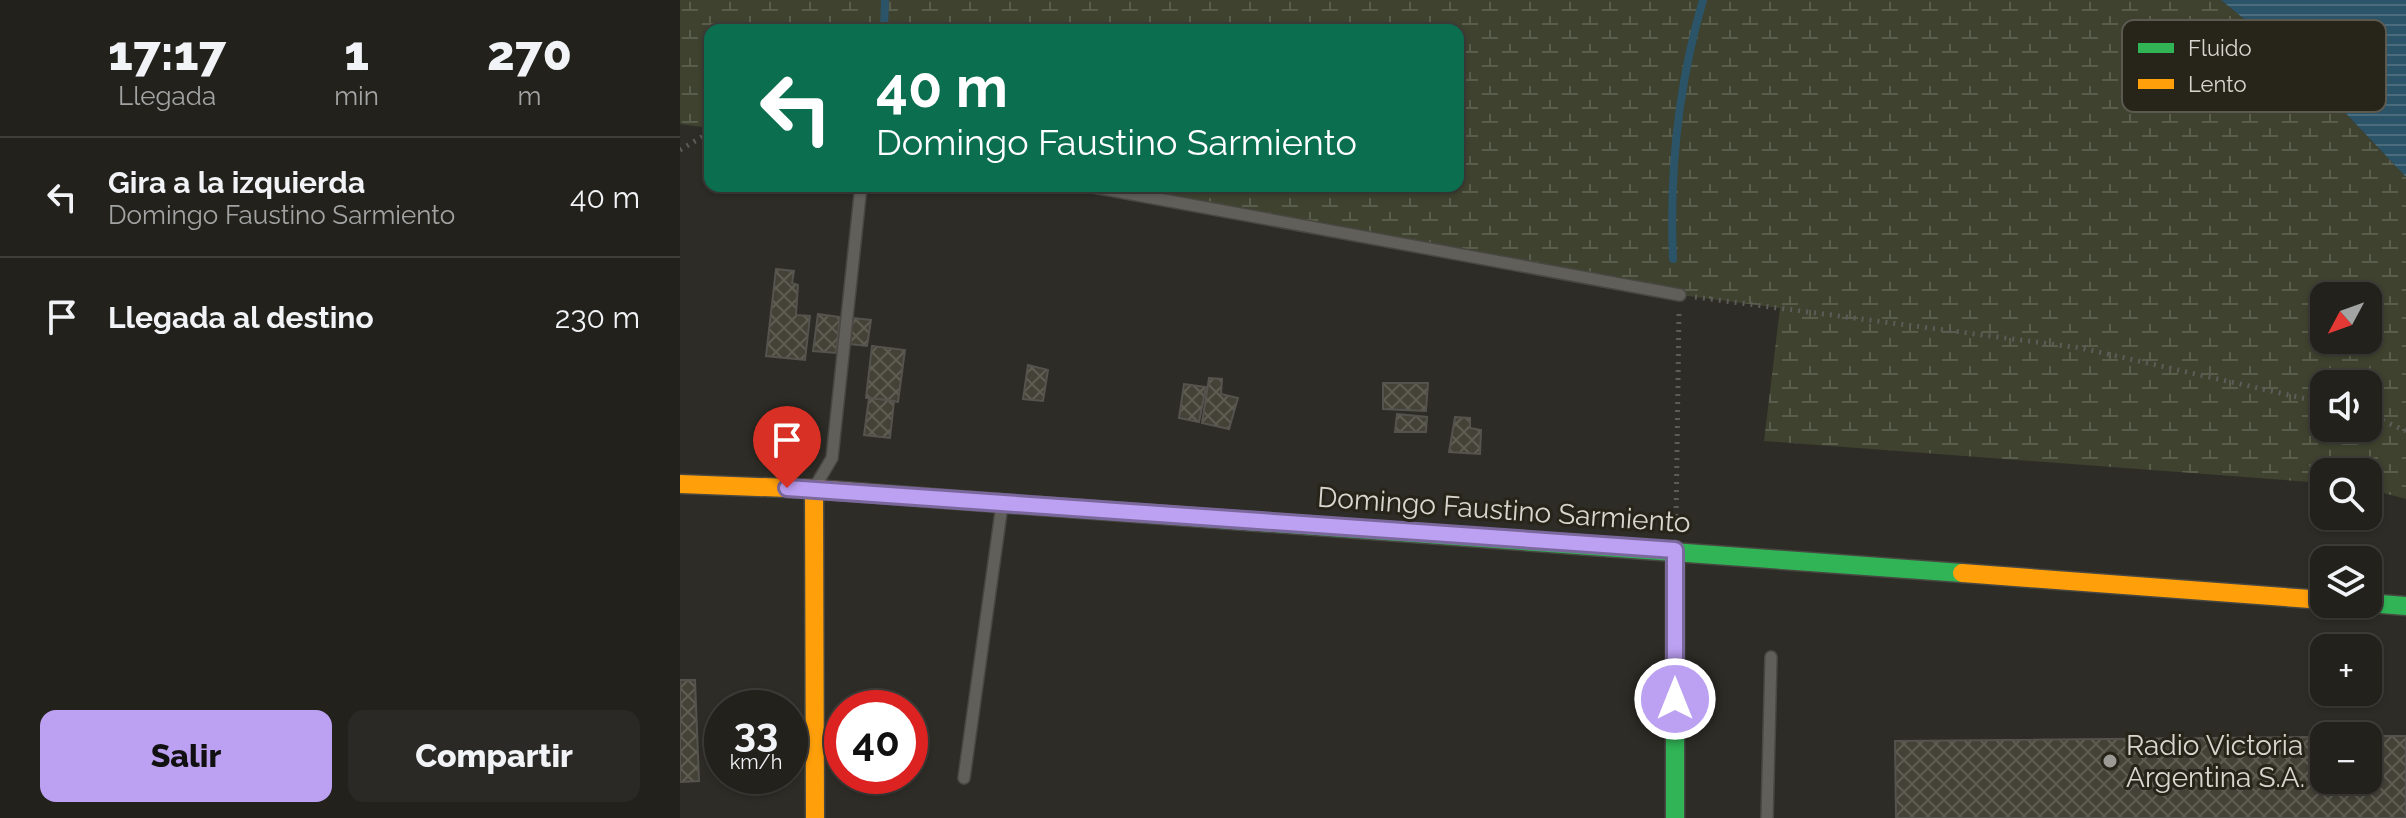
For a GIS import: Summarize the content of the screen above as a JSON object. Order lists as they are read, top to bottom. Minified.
{"streets":{"street":["Domingo Faustino Sarmiento"]},"places":["Radio Victoria Argentina S.A."],"legend":["Fluido","Lento"],"north":"bottom left","page":{"eta":["17:17","Llegada","1","min","270","m"],"turn":["40 m","Domingo Faustino Sarmiento"],"list":[{"name":"Gira a la izquierda","note":"Domingo Faustino Sarmiento","value":"40 m"},{"name":"Llegada al destino","value":"230 m"}],"map_buttons":["+","−"],"speed":"33 km/h","limit":"40","buttons":["Salir","Compartir"]}}
